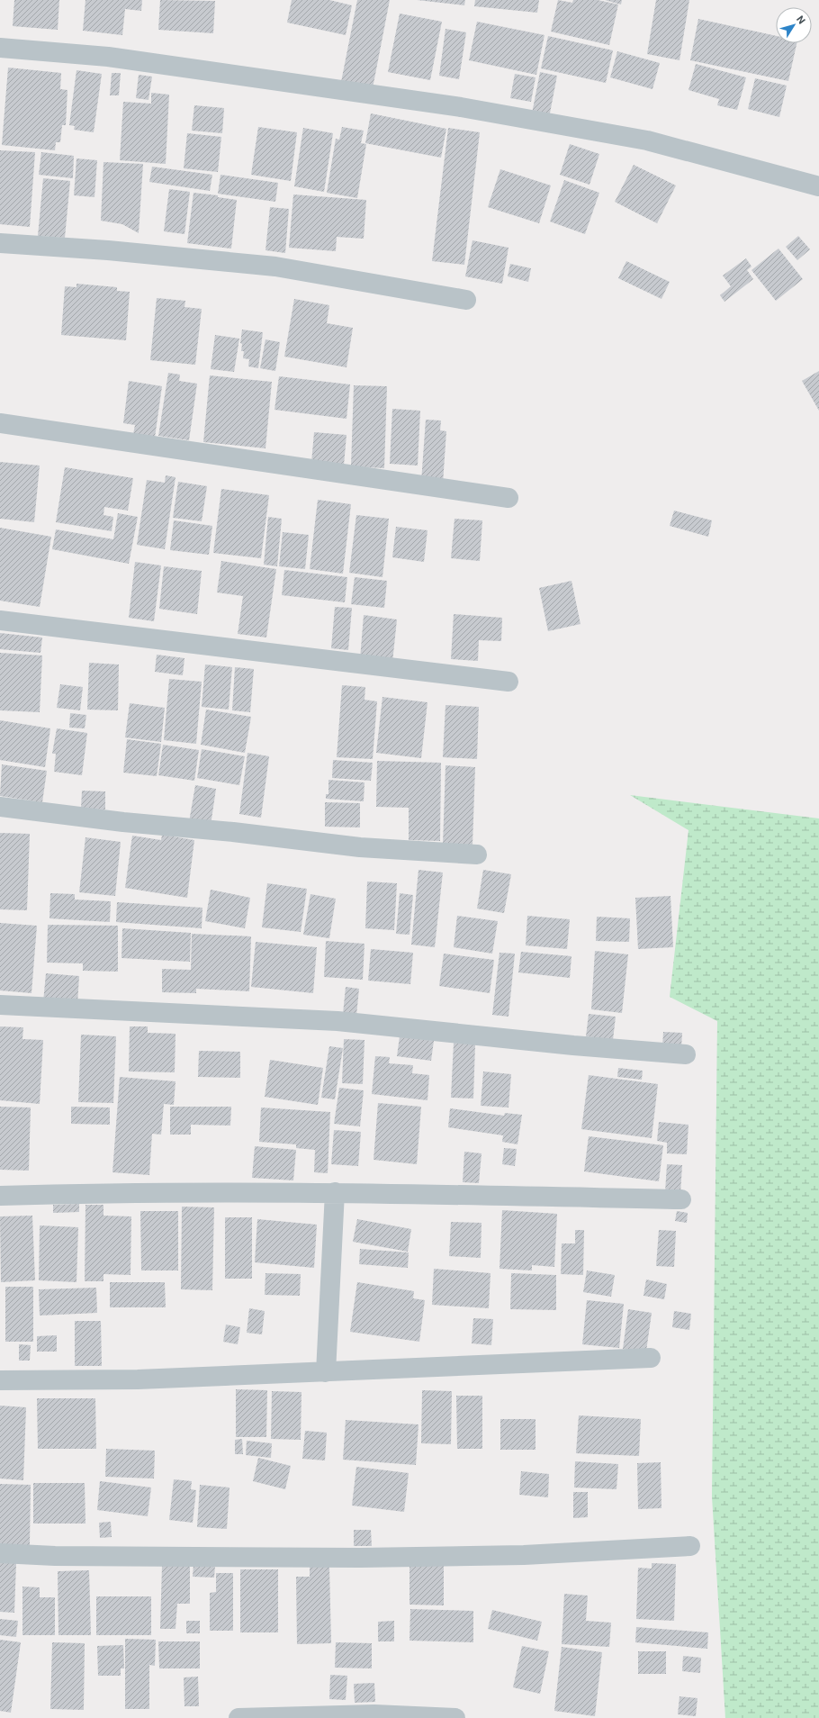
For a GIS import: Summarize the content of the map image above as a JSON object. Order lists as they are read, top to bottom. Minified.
{"north":"top right"}
